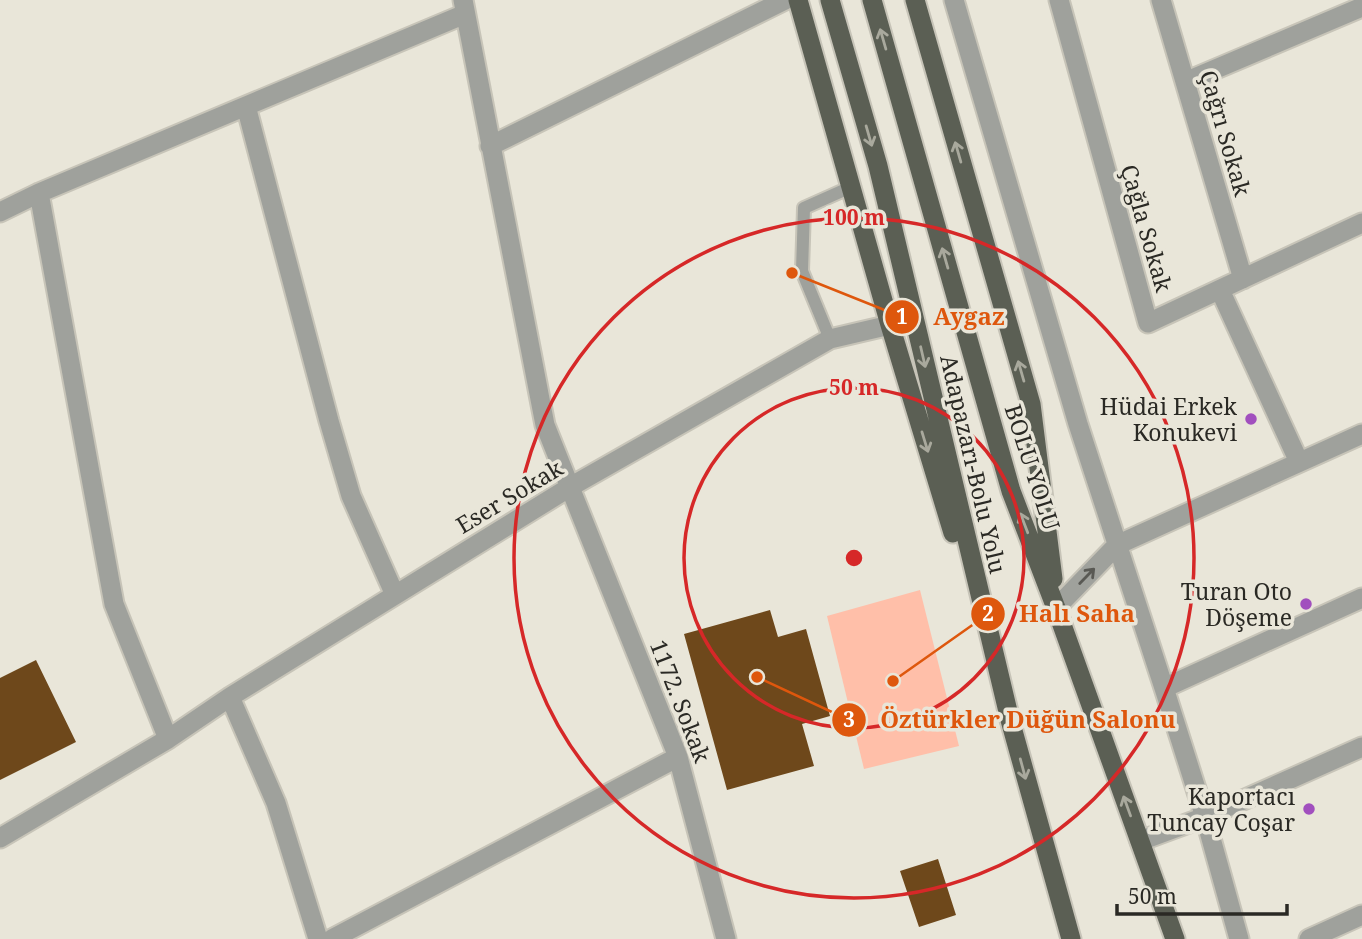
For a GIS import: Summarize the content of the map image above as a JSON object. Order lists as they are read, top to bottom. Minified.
{"streets":{"highway":["Adapazarı-Bolu Yolu","BOLU YOLU"],"street":["Çağrı Sokak","Çağla Sokak","Eser Sokak","1172. Sokak"]},"crossings":[["Çağrı Sokak","Çağla Sokak"],["Eser Sokak","1172. Sokak"]],"places":["Aygaz","Hüdai Erkek Konukevi","Turan Oto Döşeme","Öztürkler Düğün Salonu","Halı Saha","Kaportacı Tuncay Coşar"],"scale_bar":"50 m","rings":["100 m","50 m"]}
